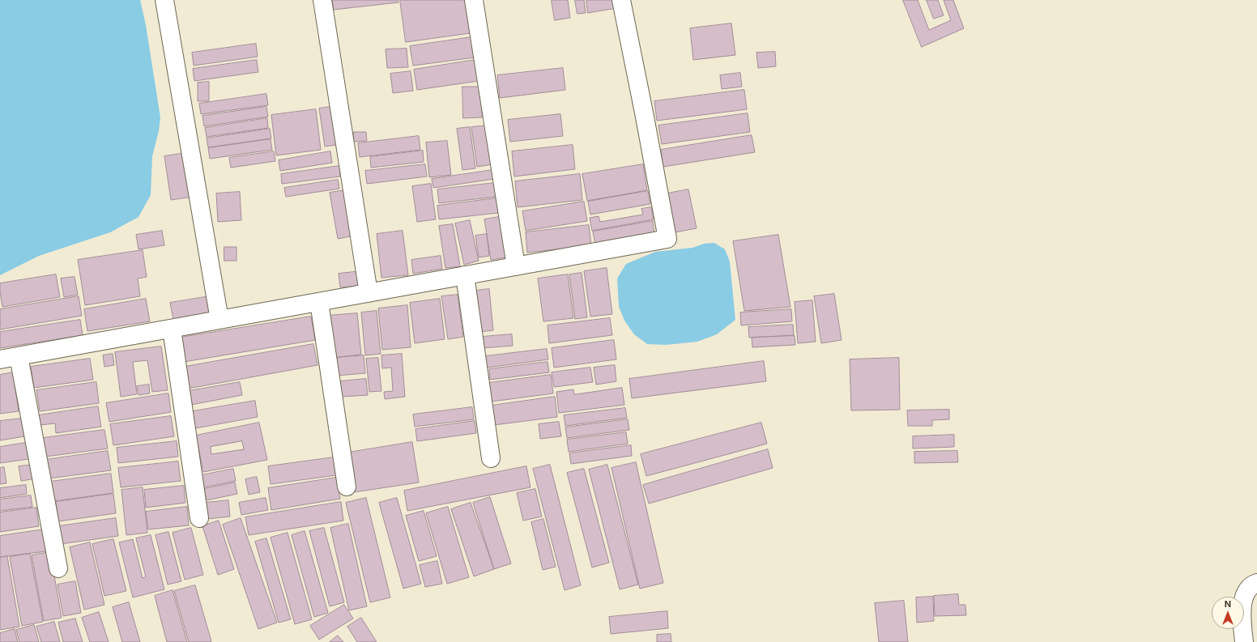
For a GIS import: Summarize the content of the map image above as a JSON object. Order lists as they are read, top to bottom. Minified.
{"north":"top"}
